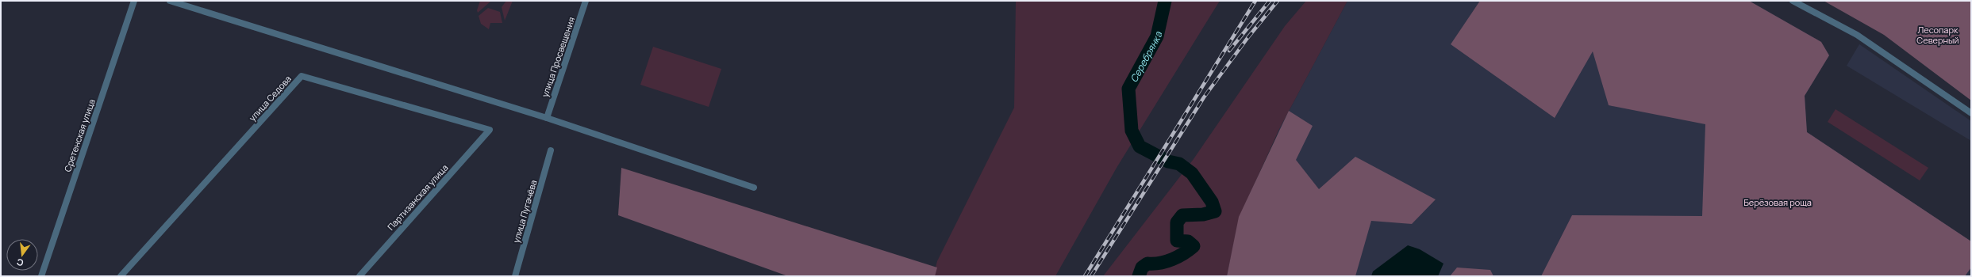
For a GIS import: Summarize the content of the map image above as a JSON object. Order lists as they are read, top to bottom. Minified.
{"streets":{"street":["улица Просвещения","улица Седова","Сретенская улица","Партизанская улица","улица Пугачёва"]},"crossings":[["улица Седова","Партизанская улица"]],"water":["Серебрянка"],"parks":["Лесопарк Северный","Берёзовая роща"],"north":"bottom"}
